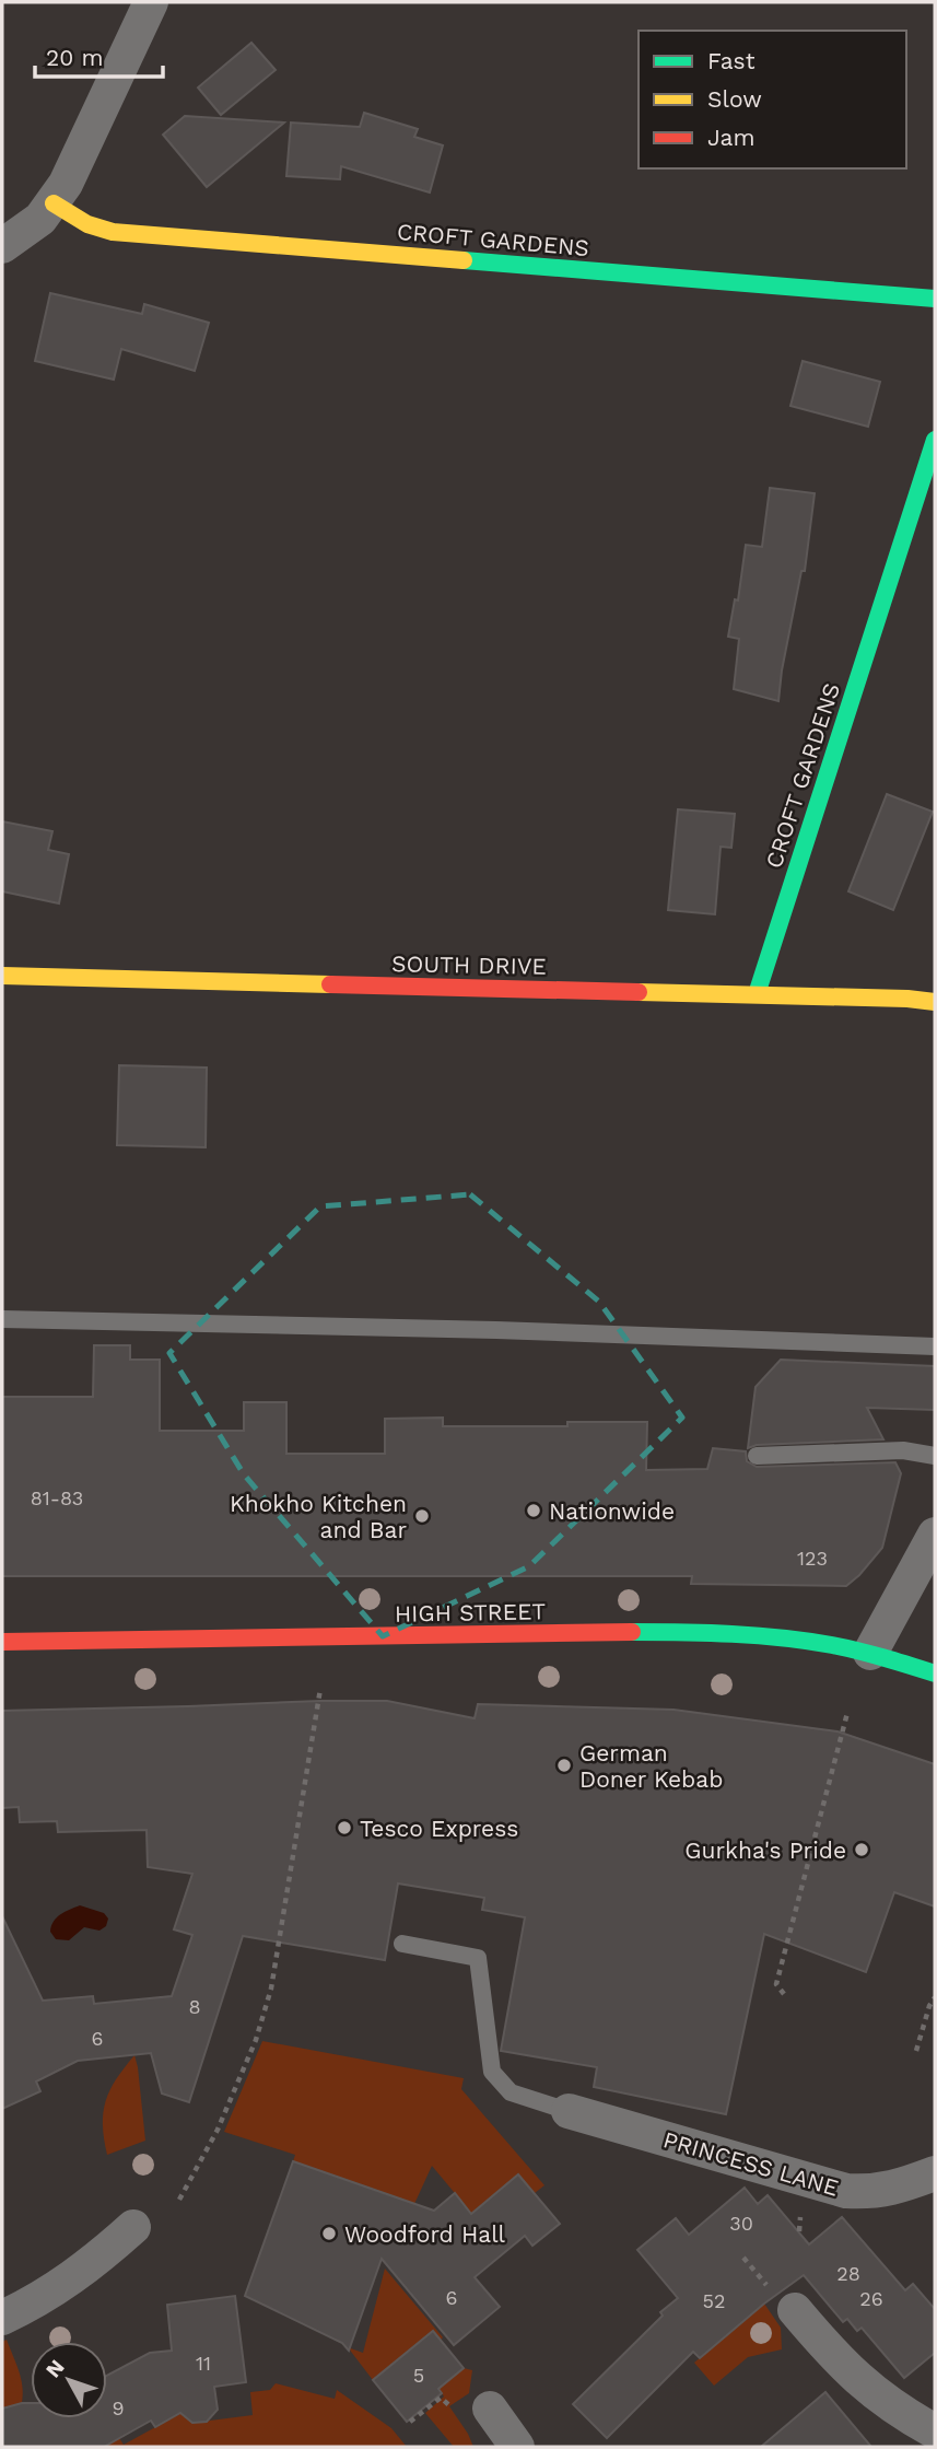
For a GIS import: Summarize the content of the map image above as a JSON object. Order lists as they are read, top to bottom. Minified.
{"streets":{"street":["CROFT GARDENS","SOUTH DRIVE","HIGH STREET","PRINCESS LANE"]},"crossings":[["CROFT GARDENS","SOUTH DRIVE"]],"places":["Nationwide","Khokho Kitchen and Bar","German Doner Kebab","Tesco Express","Gurkha's Pride","Woodford Hall"],"house_numbers":["81-83","123","8","6","30","28","6","26","52","11","5","9"],"legend":["Fast","Slow","Jam"],"scale_bar":"20 m","north":"top left"}
